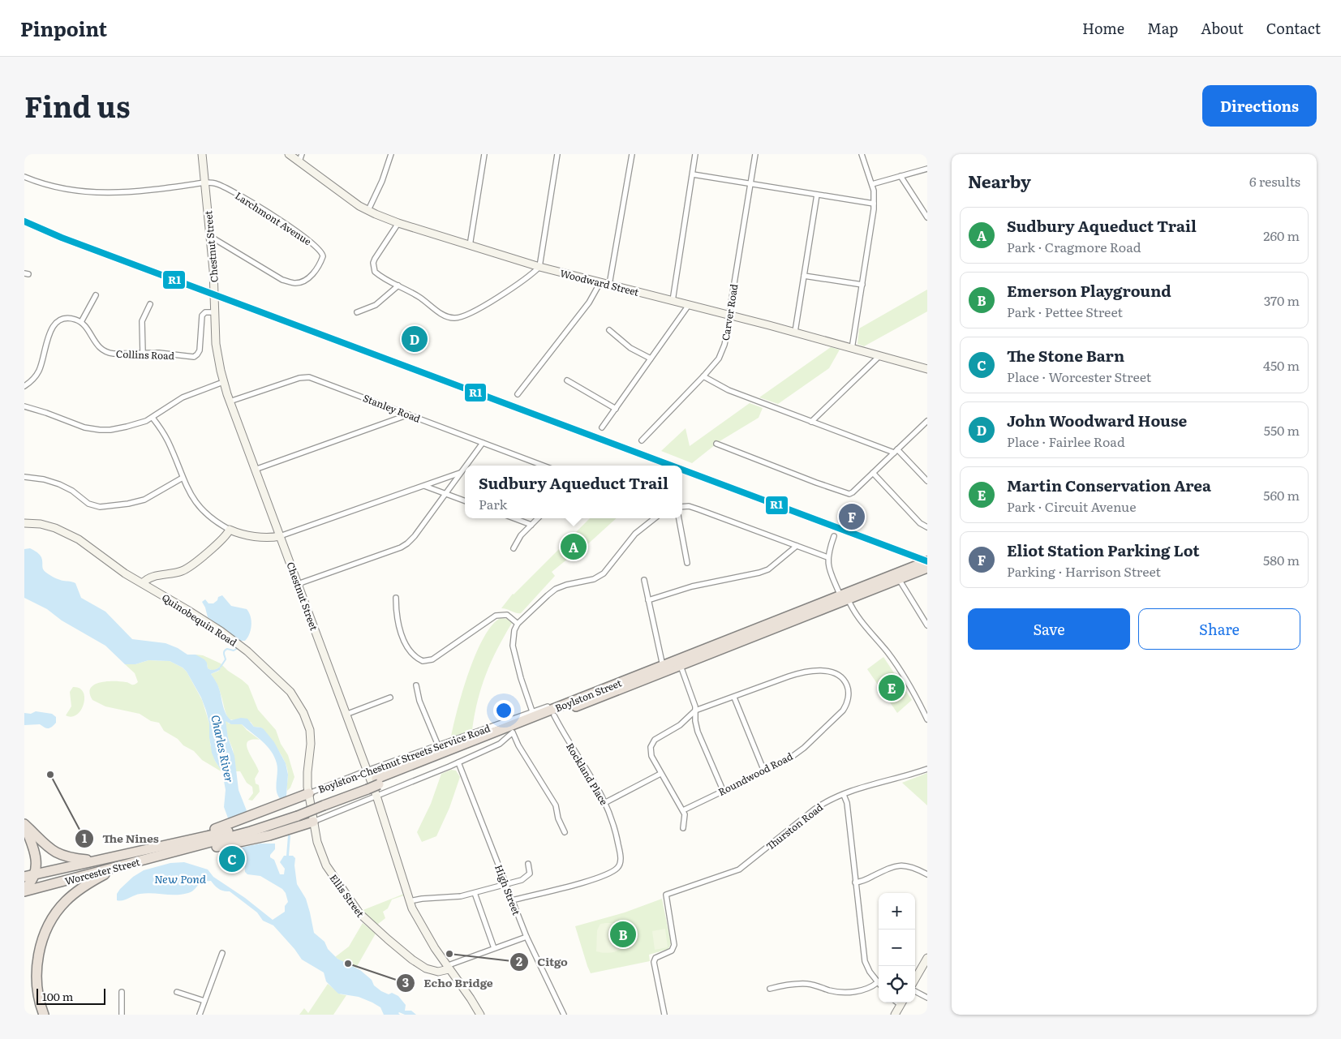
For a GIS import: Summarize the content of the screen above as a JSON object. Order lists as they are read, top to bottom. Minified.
{"streets":{"highway":["Boylston Street","Worcester Street"],"main road":["Chestnut Street","Woodward Street","Quinobequin Road","Ellis Street"],"street":["Larchmont Avenue","Carver Road","Collins Road","Stanley Road","Boylston-Chestnut Streets Service Road","Rockland Place","Roundwood Road","Thurston Road","High Street"]},"crossings":[["Larchmont Avenue","Chestnut Street"],["Chestnut Street","Collins Road"],["Chestnut Street","Stanley Road"],["Chestnut Street","Boylston-Chestnut Streets Service Road"],["Chestnut Street","Ellis Street"],["Woodward Street","Carver Road"],["Quinobequin Road","Boylston-Chestnut Streets Service Road"],["Quinobequin Road","Ellis Street"],["Boylston Street","Boylston-Chestnut Streets Service Road"],["Boylston Street","Rockland Place"],["Boylston Street","Worcester Street"],["Boylston-Chestnut Streets Service Road","High Street"],["Boylston-Chestnut Streets Service Road","Ellis Street"],["Rockland Place","High Street"]],"water":["Charles River","New Pond"],"places":["The Nines","Citgo","Echo Bridge"],"lines":["transit line R1"],"scale_bar":"100 m","page":{"header":"Pinpoint","nav":["Home","Map","About","Contact"],"title":"Find us","buttons":["Directions",["Save","Share"]],"heading":["Nearby","6 results"],"list":[{"mark":"A","name":"Sudbury Aqueduct Trail","note":"Park · Cragmore Road","value":"260 m"},{"mark":"B","name":"Emerson Playground","note":"Park · Pettee Street","value":"370 m"},{"mark":"C","name":"The Stone Barn","note":"Place · Worcester Street","value":"450 m"},{"mark":"D","name":"John Woodward House","note":"Place · Fairlee Road","value":"550 m"},{"mark":"E","name":"Martin Conservation Area","note":"Park · Circuit Avenue","value":"560 m"},{"mark":"F","name":"Eliot Station Parking Lot","note":"Parking · Harrison Street","value":"580 m"}],"pins":["D","F","A","E","C","B"],"popup":["Sudbury Aqueduct Trail","Park"],"map_buttons":["+","−"],"scale":"100 m"}}
